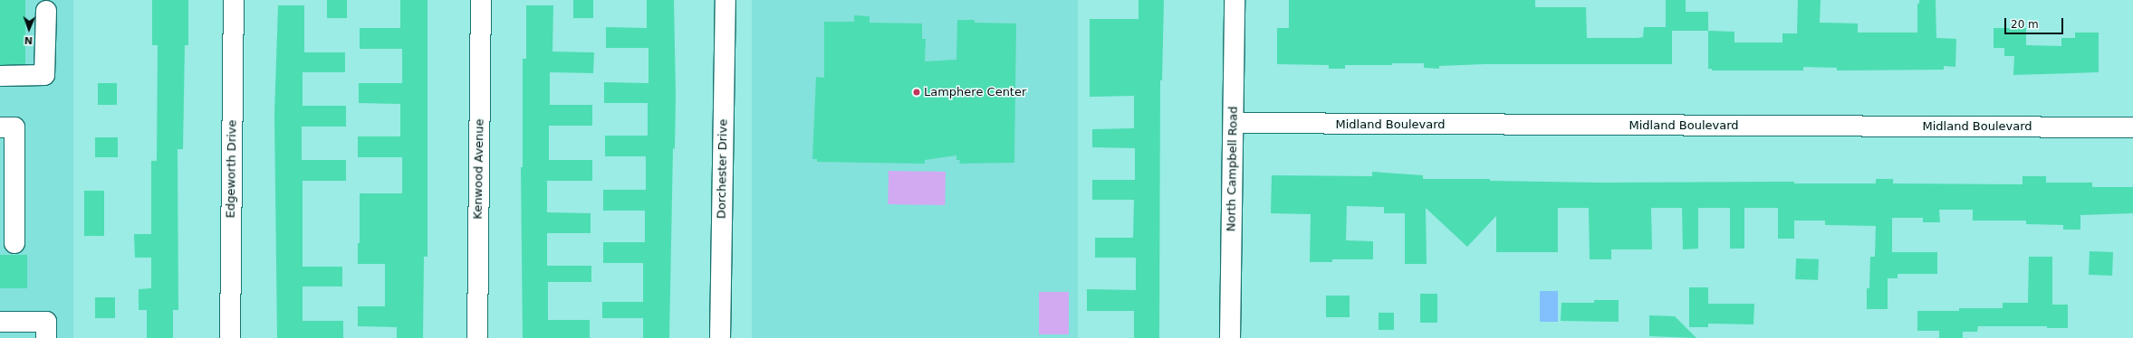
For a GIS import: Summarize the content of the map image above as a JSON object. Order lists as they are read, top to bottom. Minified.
{"streets":{"street":["Midland Boulevard","Edgeworth Drive","Kenwood Avenue","Dorchester Drive","North Campbell Road"]},"crossings":[["Midland Boulevard","North Campbell Road"]],"places":["Lamphere Center"],"scale_bar":"20 m","north":"bottom"}
